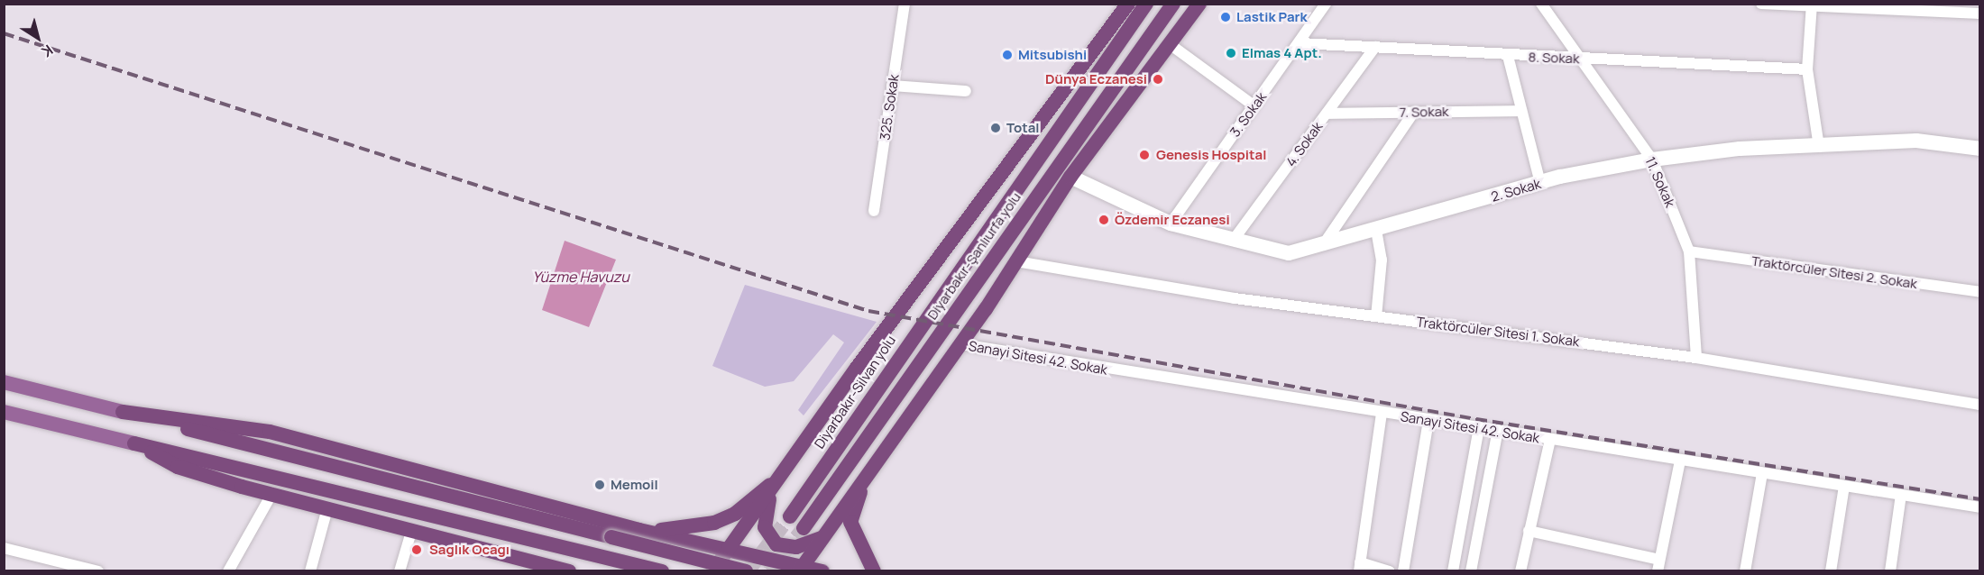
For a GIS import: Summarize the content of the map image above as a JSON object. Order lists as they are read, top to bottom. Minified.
{"streets":{"highway":["Diyarbakır-Şanlıurfa yolu","Diyarbakır-Silvan yolu"],"street":["8. Sokak","325. Sokak","7. Sokak","3. Sokak","4. Sokak","11. Sokak","2. Sokak","Traktörcüler Sitesi 2. Sokak","Traktörcüler Sitesi 1. Sokak","Sanayi Sitesi 42. Sokak"]},"crossings":[["8. Sokak","3. Sokak"],["8. Sokak","4. Sokak"],["8. Sokak","11. Sokak"],["7. Sokak","4. Sokak"],["3. Sokak","2. Sokak"],["4. Sokak","2. Sokak"],["11. Sokak","2. Sokak"],["11. Sokak","Traktörcüler Sitesi 2. Sokak"],["11. Sokak","Traktörcüler Sitesi 1. Sokak"]],"water":["Yüzme Havuzu"],"places":["Lastik Park","Elmas 4 Apt.","Mitsubishi","Dünya Eczanesi","Total","Genesis Hospital","Özdemir Eczanesi","Memoil","Saglık Ocagı"],"north":"bottom right"}
